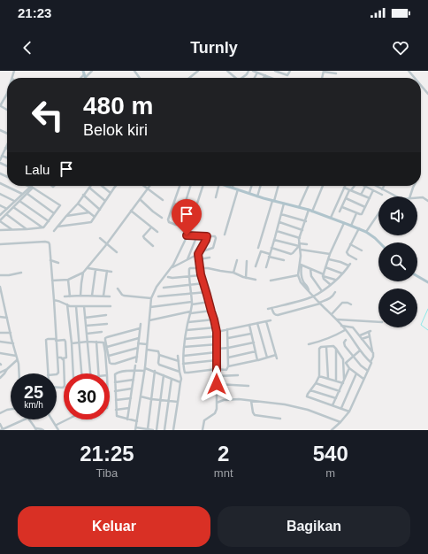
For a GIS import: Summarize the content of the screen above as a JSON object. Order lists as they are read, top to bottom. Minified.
{"page":{"status":"21:23","header":"Turnly","turn":["480 m","Belok kiri"],"then":"Lalu","speed":"25 km/h","limit":"30","eta":["21:25","Tiba","2","mnt","540","m"],"buttons":["Keluar","Bagikan"]}}
